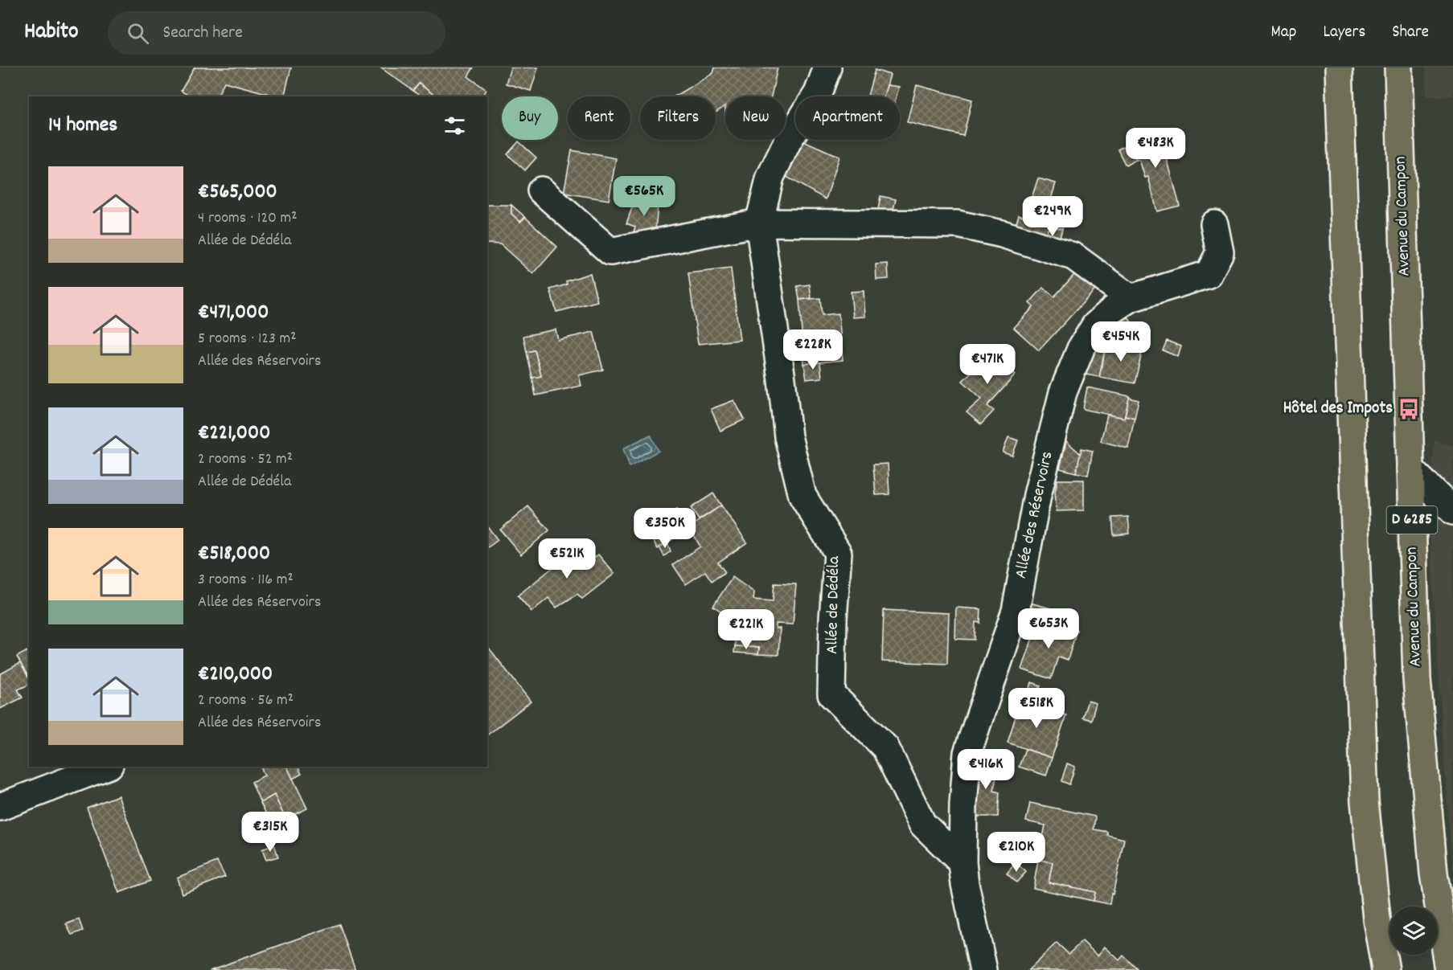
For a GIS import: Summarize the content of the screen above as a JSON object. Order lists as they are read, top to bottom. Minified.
{"streets":{"main road":["Avenue du Campon","D 6285"],"street":["Allée des Réservoirs","Allée de Dédéla"]},"crossings":[["Allée des Réservoirs","Allée de Dédéla"]],"places":{"bus stop":["Hôtel des Impots"]},"page":{"header":"Habito","search":"Search here","nav":["Map","Layers","Share"],"chip":["Buy","Rent","Filters","New","Apartment"],"heading":"14 homes","price":["€483K","€565K","€249K","€454K","€228K","€471K","€350K","€521K","€653K","€221K","€518K","€416K","€315K","€210K"],"list":[{"name":"€565,000","note":"4 rooms · 120 m² · Allée de Dédéla"},{"name":"€471,000","note":"5 rooms · 123 m² · Allée des Réservoirs"},{"name":"€221,000","note":"2 rooms · 52 m² · Allée de Dédéla"},{"name":"€518,000","note":"3 rooms · 116 m² · Allée des Réservoirs"},{"name":"€210,000","note":"2 rooms · 56 m² · Allée des Réservoirs"}]}}
